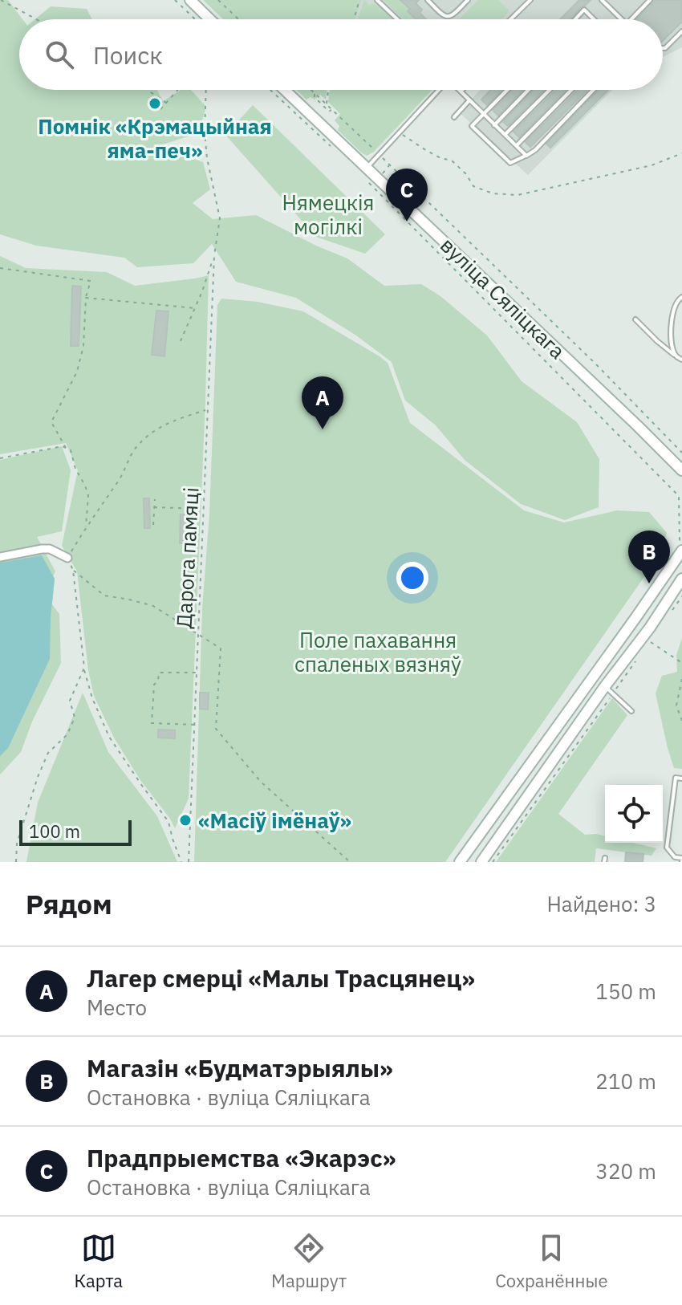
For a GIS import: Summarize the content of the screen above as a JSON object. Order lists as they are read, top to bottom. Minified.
{"streets":{"main road":["вуліца Сяліцкага"],"path":["Дарога памяці"]},"parks":["Нямецкія могілкі","Поле пахавання спаленых вязняў"],"places":["Помнік «Крэмацыйная яма-печ»","«Масіў імёнаў»"],"scale_bar":"100 m","page":{"search":"Поиск","pins":["C","A","B"],"scale":"100 m","heading":["Рядом","Найдено: 3"],"list":[{"mark":"A","name":"Лагер смерці «Малы Трасцянец»","note":"Место","value":"150 m"},{"mark":"B","name":"Магазін «Будматэрыялы»","note":"Остановка · вуліца Сяліцкага","value":"210 m"},{"mark":"C","name":"Прадпрыемства «Экарэс»","note":"Остановка · вуліца Сяліцкага","value":"320 m"}],"nav":["Карта","Маршрут","Сохранённые"]}}
